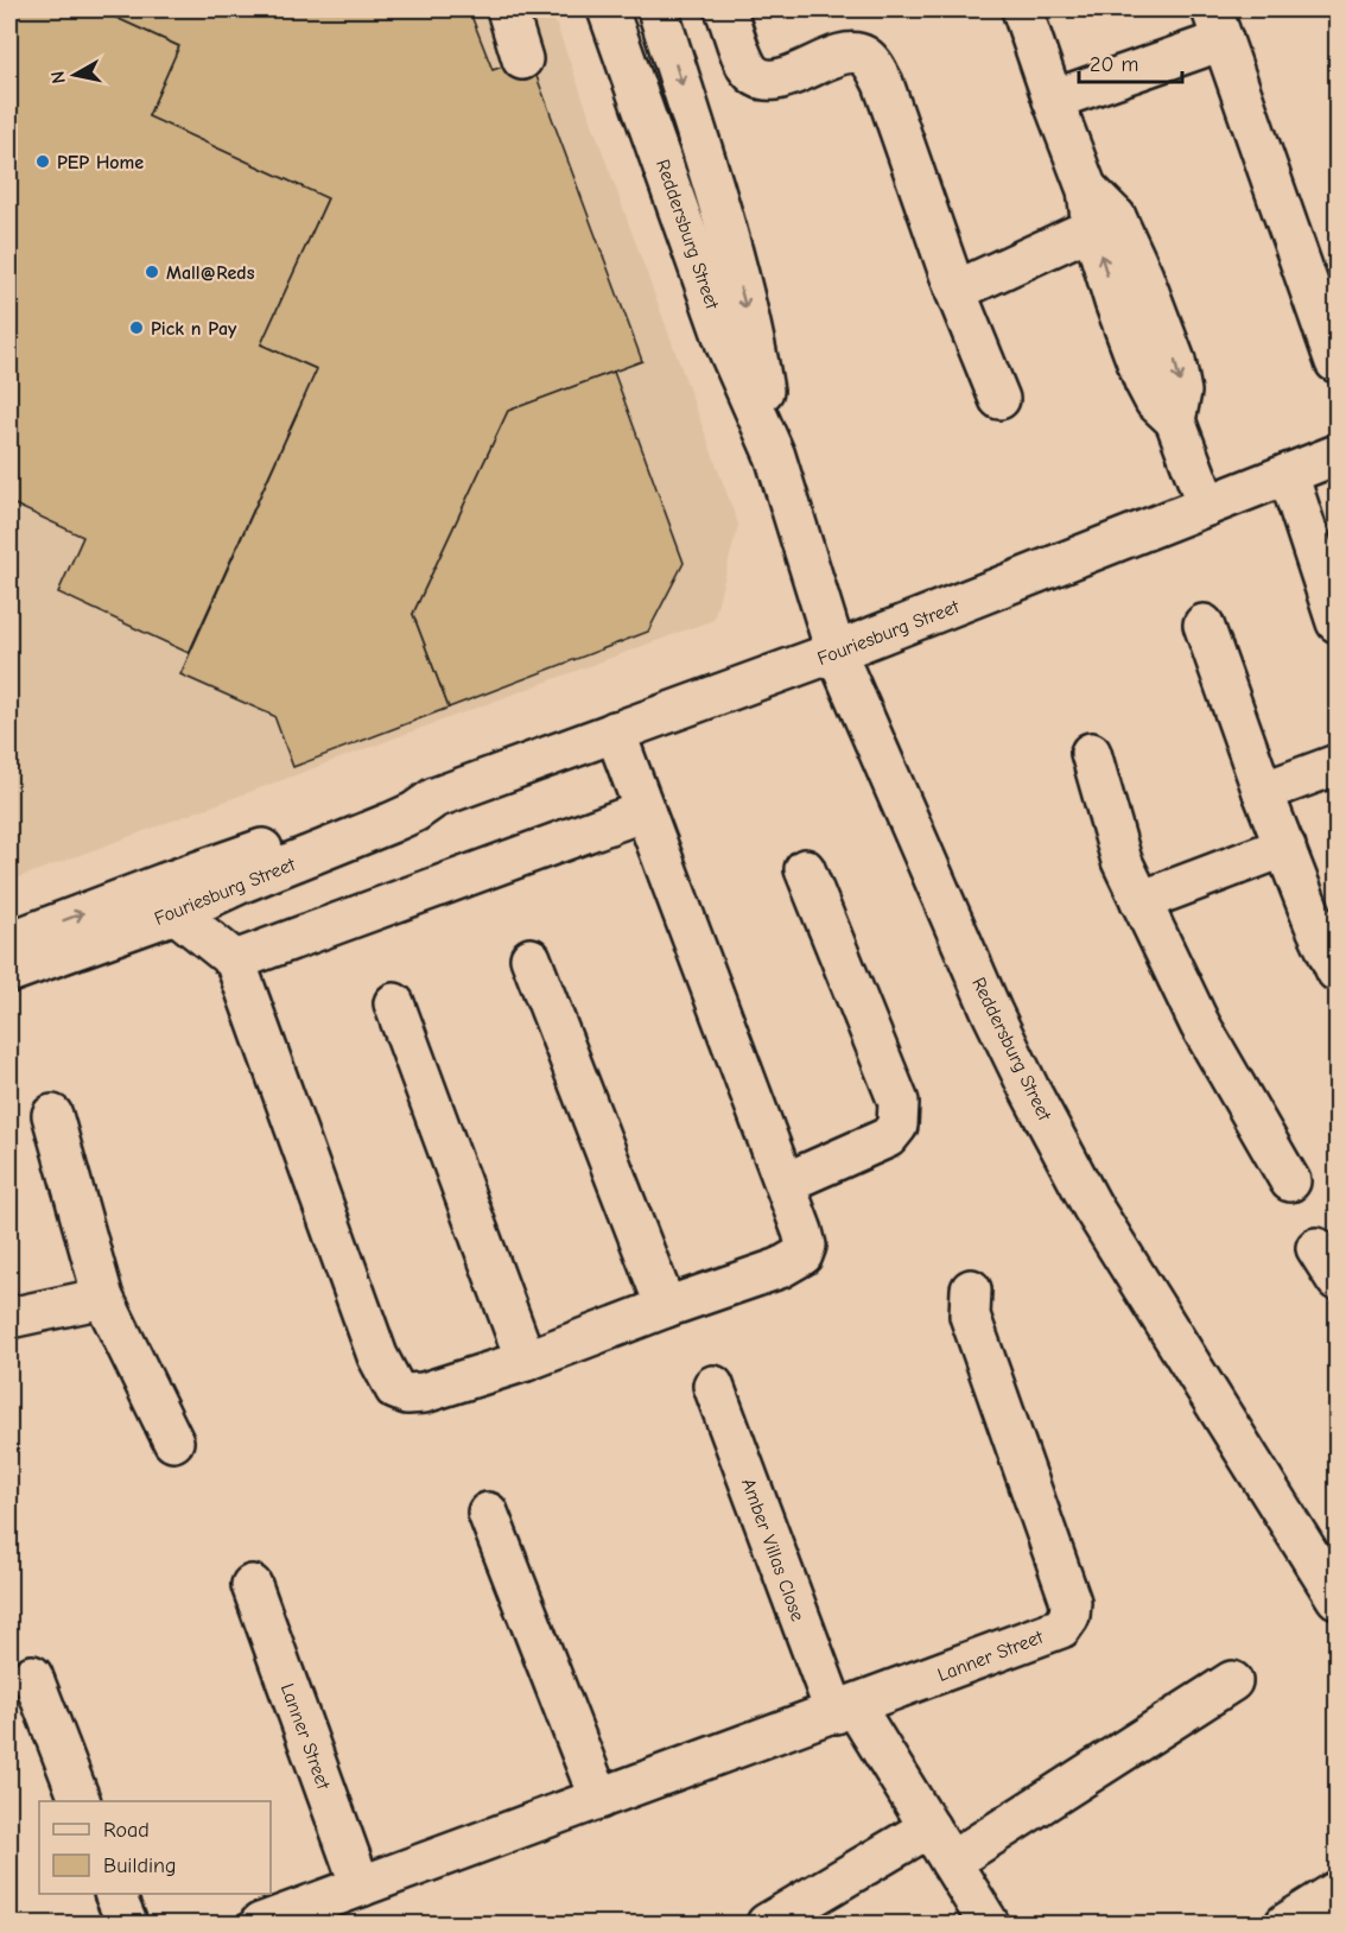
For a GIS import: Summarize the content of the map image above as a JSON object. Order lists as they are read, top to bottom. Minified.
{"streets":{"street":["Reddersburg Street","Fouriesburg Street","Amber Villas Close","Lanner Street"]},"crossings":[["Reddersburg Street","Fouriesburg Street"],["Amber Villas Close","Lanner Street"]],"places":["PEP Home","Mall@Reds","Pick n Pay"],"legend":["Road","Building"],"scale_bar":"20 m","north":"left"}
